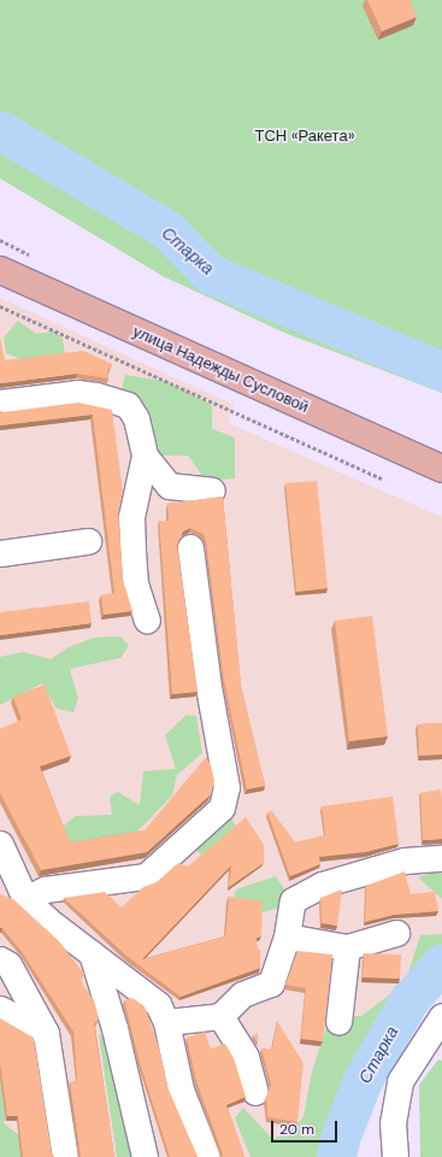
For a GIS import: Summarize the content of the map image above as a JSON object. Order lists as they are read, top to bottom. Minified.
{"streets":{"main road":["улица Надежды Сусловой"]},"water":["Старка"],"parks":["ТСН «Ракета»"],"scale_bar":"20 m"}
